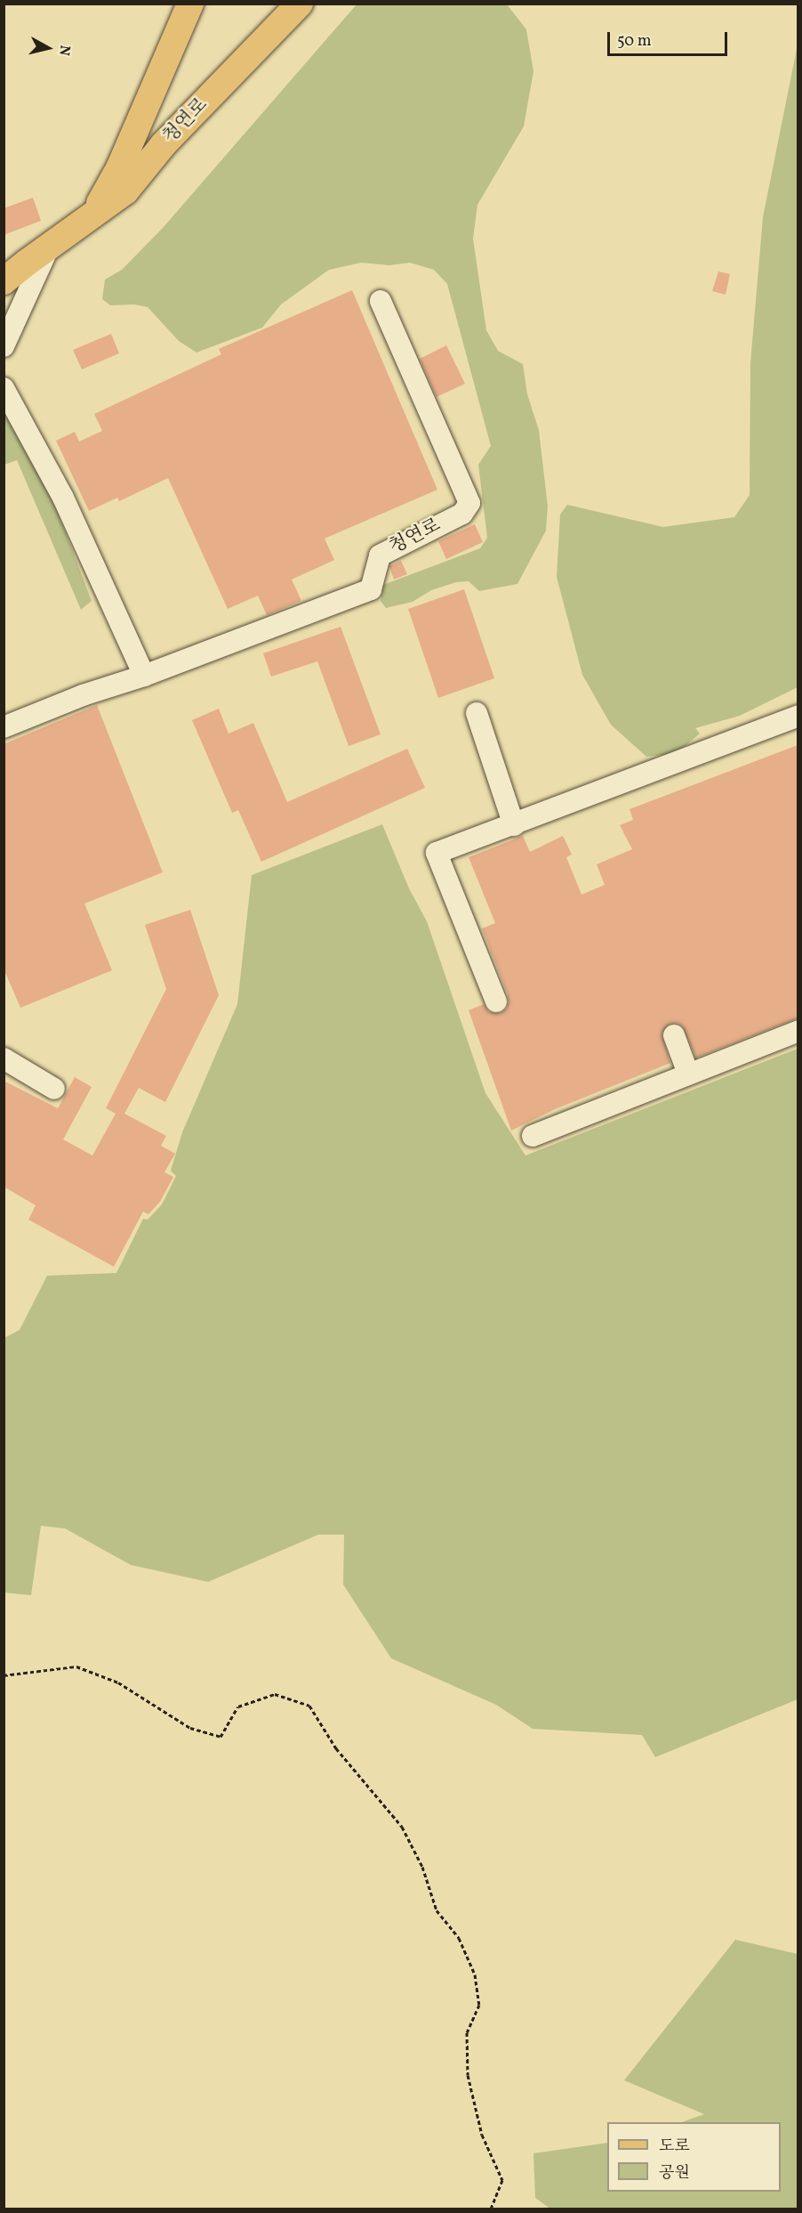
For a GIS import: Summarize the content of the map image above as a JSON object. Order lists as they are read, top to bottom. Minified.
{"streets":{"main road":["청연로"]},"legend":["도로","공원"],"scale_bar":"50 m","north":"right"}
